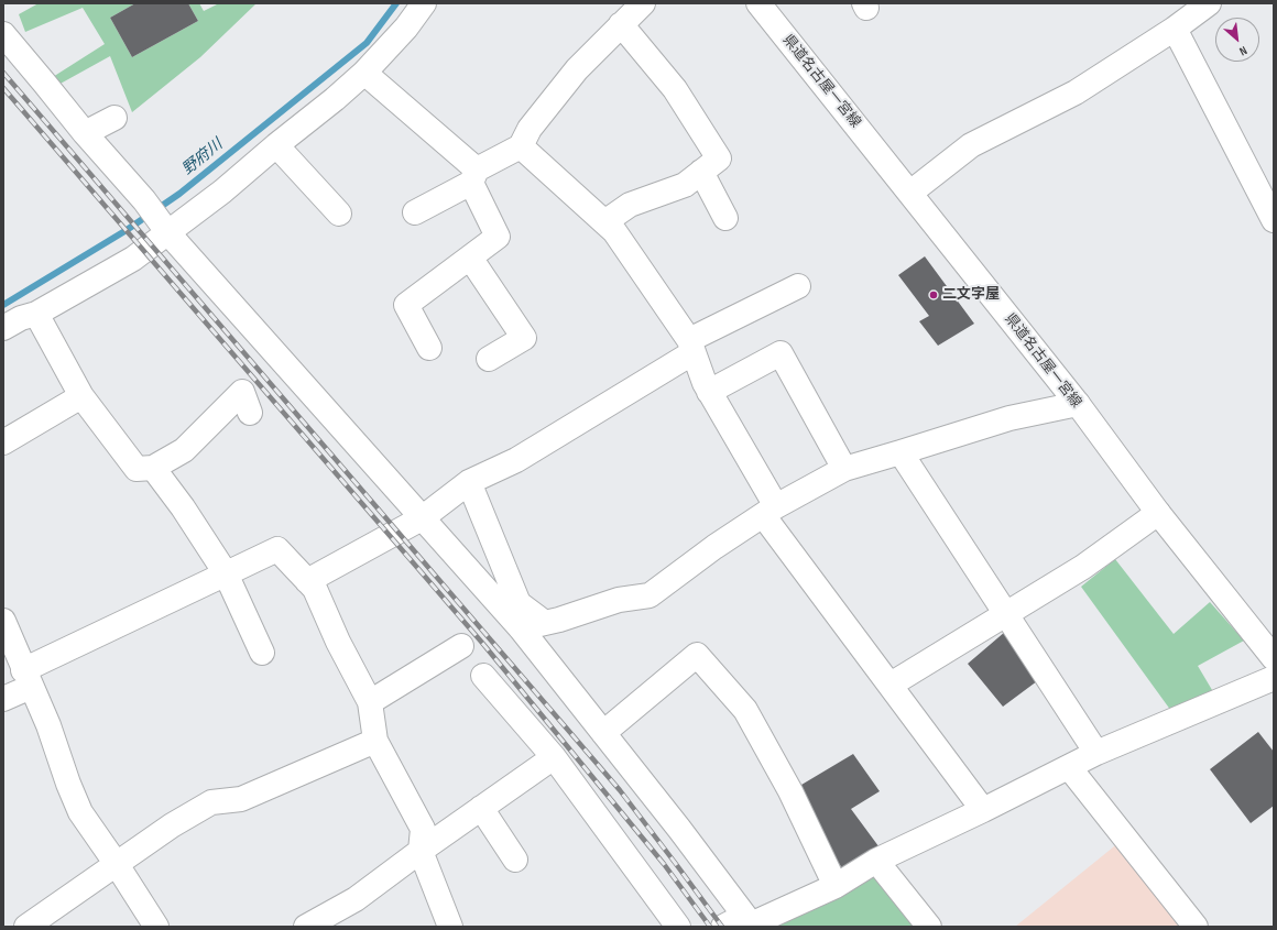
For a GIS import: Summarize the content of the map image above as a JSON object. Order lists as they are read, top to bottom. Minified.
{"streets":{"street":["県道名古屋一宮線"]},"water":["野府川"],"places":["二文字屋"],"north":"bottom right"}
